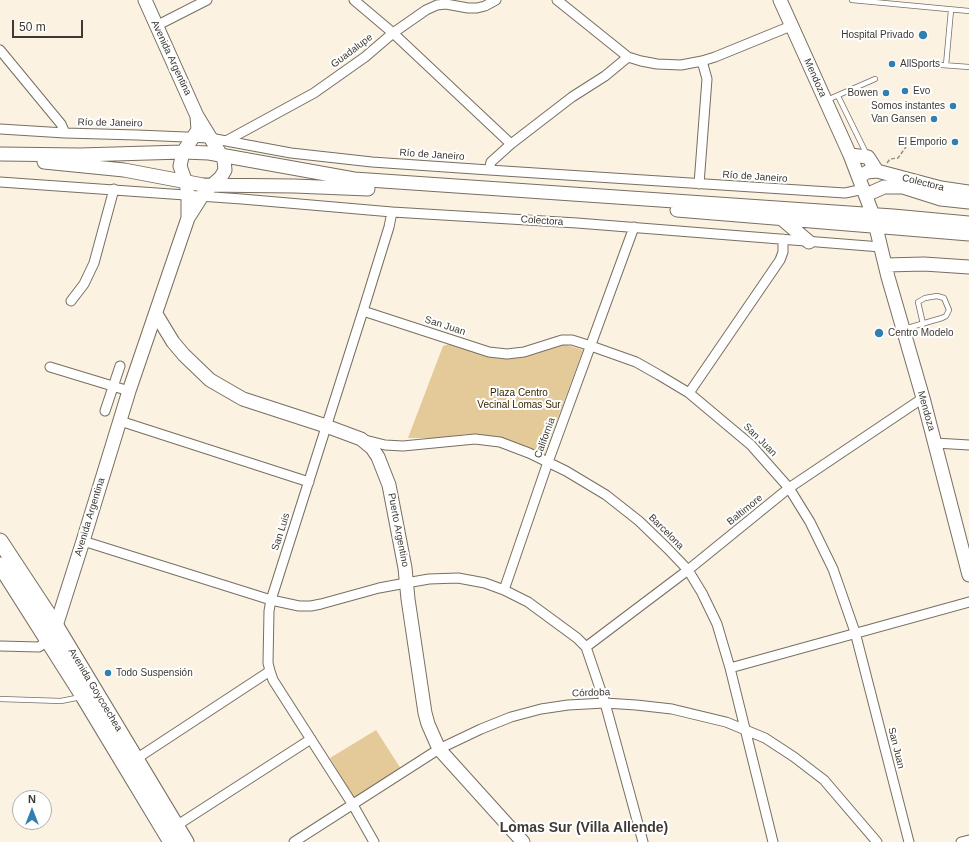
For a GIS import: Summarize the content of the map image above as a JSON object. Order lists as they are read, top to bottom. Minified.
{"streets":{"main road":["Avenida Argentina","Mendoza","Colectora","Puerto Argentino","Avenida Goycoechea"],"street":["Guadalupe","Río de Janeiro","San Juan","California","Baltimore","San Luis","Barcelona","Córdoba"]},"crossings":[["Guadalupe","Río de Janeiro"],["Avenida Argentina","Río de Janeiro"],["Avenida Argentina","Colectora"],["Avenida Argentina","Puerto Argentino"],["Avenida Argentina","Avenida Goycoechea"],["Mendoza","Río de Janeiro"],["Mendoza","Colectora"],["Mendoza","Baltimore"],["Río de Janeiro","Colectora"],["Colectora","California"],["Colectora","San Luis"],["San Juan","California"],["San Juan","Baltimore"],["San Juan","San Luis"],["California","Barcelona"],["Baltimore","Barcelona"],["Puerto Argentino","San Luis"],["Puerto Argentino","Barcelona"],["Puerto Argentino","Córdoba"],["San Luis","Córdoba"],["Barcelona","Córdoba"]],"districts":["Lomas Sur (Villa Allende)"],"parks":["Plaza Centro Vecinal Lomas Sur"],"places":["Hospital Privado","AllSports","Evo","Bowen","Somos instantes","Van Gansen","El Emporio","Centro Modelo","Todo Suspensión"],"scale_bar":"50 m","north":"top"}
